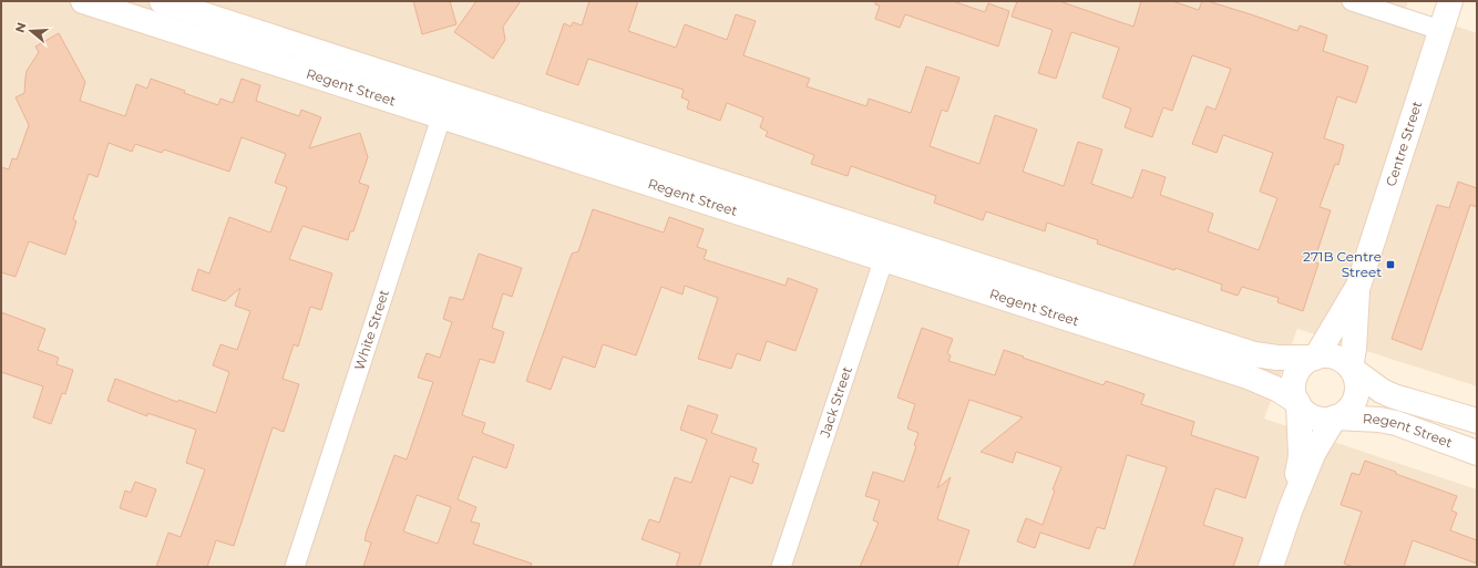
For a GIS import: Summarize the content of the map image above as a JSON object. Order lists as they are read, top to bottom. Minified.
{"streets":{"street":["Regent Street","Centre Street","White Street","Jack Street"]},"crossings":[["Regent Street","Centre Street"],["Regent Street","White Street"],["Regent Street","Jack Street"]],"places":{"transit":["271B Centre Street"]},"north":"left"}
